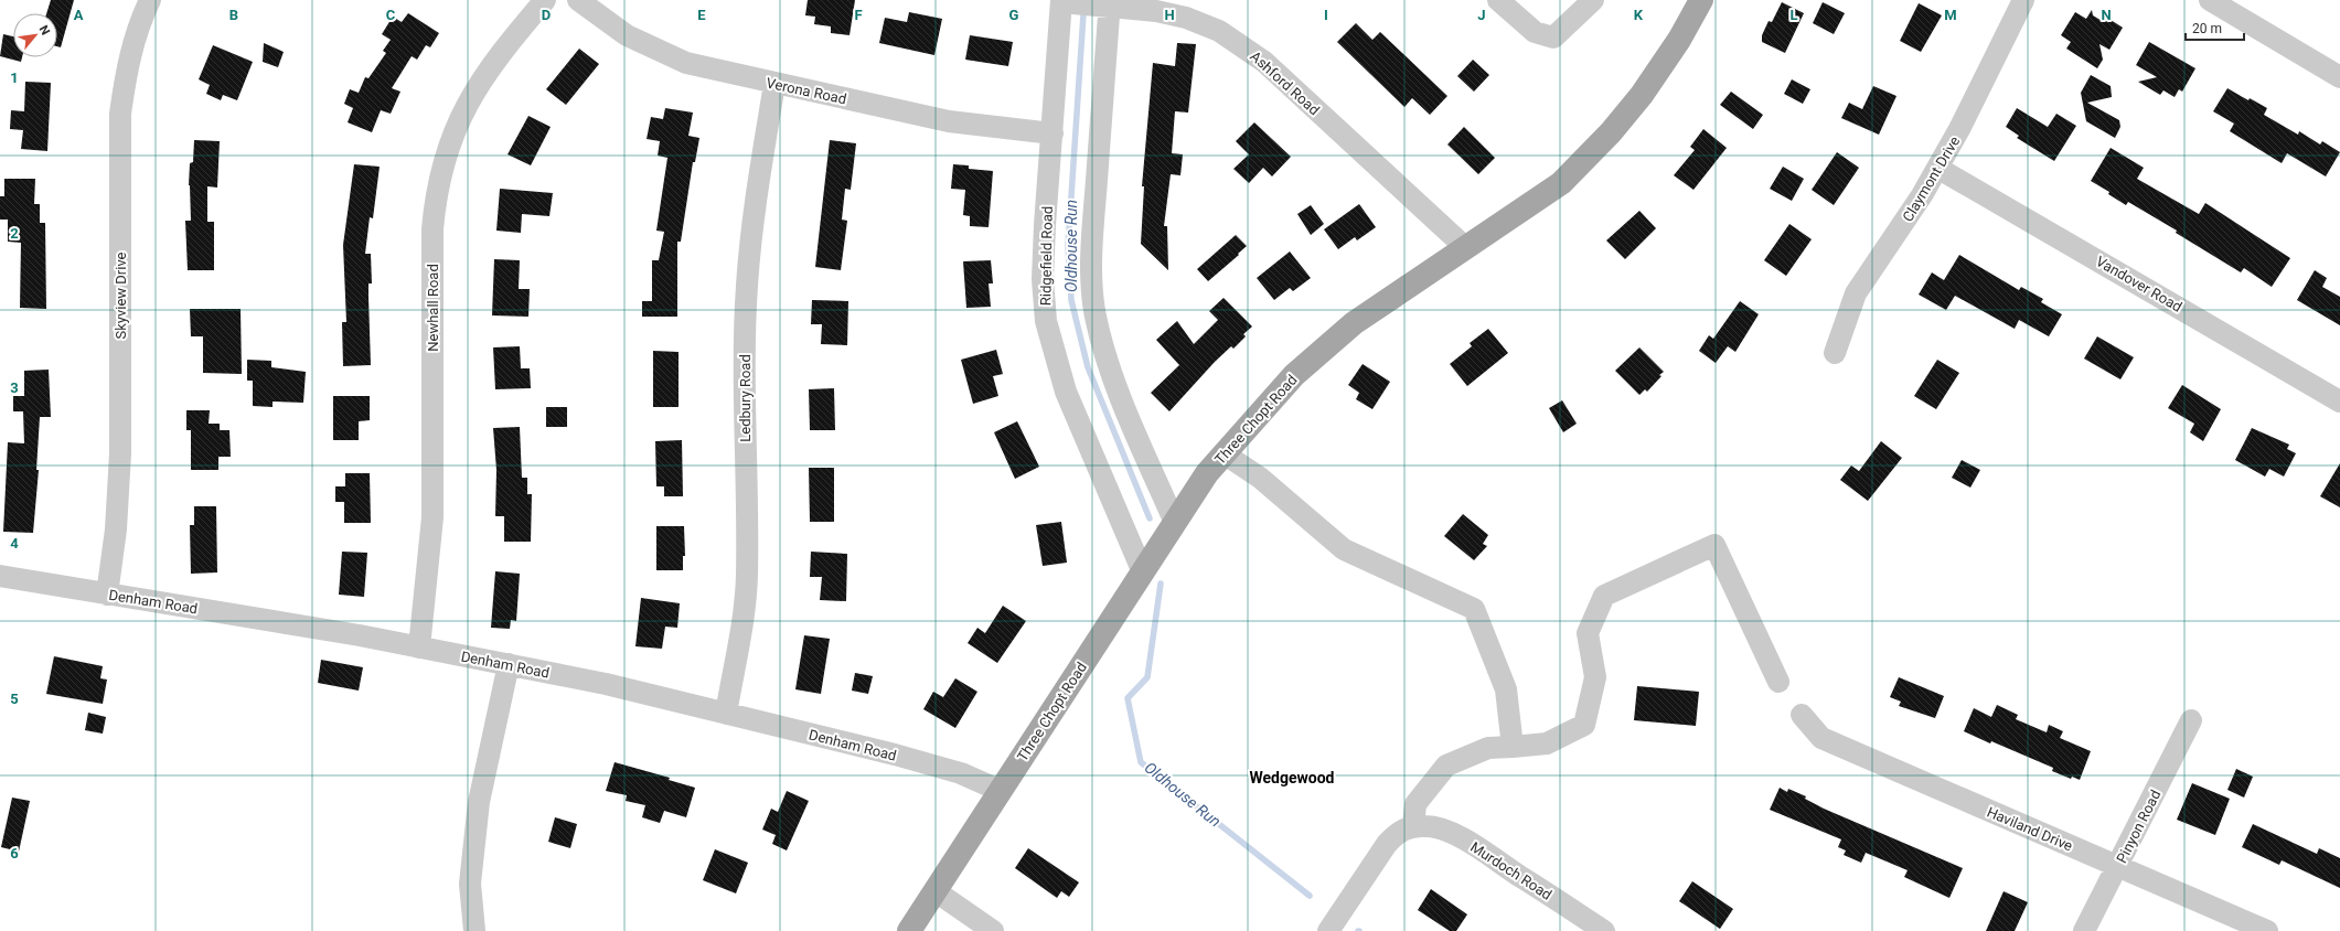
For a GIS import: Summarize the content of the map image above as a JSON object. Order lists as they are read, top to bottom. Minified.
{"streets":{"main road":["Three Chopt Road"],"street":["Ashford Road","Verona Road","Claymont Drive","Ridgefield Road","Vandover Road","Skyview Drive","Newhall Road","Ledbury Road","Denham Road","Pinyon Road","Haviland Drive","Murdoch Road"]},"crossings":[["Ashford Road","Ridgefield Road"],["Ashford Road","Three Chopt Road"],["Verona Road","Ridgefield Road"],["Verona Road","Ledbury Road"],["Claymont Drive","Vandover Road"],["Ridgefield Road","Three Chopt Road"],["Skyview Drive","Denham Road"],["Newhall Road","Denham Road"],["Ledbury Road","Denham Road"],["Three Chopt Road","Denham Road"],["Pinyon Road","Haviland Drive"]],"districts":["Wedgewood"],"water":["Oldhouse Run"],"scale_bar":"20 m","north":"top right","grid":{"columns":["A","B","C","D","E","F","G","H","I","J","K","L","M","N"],"rows":["1","2","3","4","5","6"]}}
